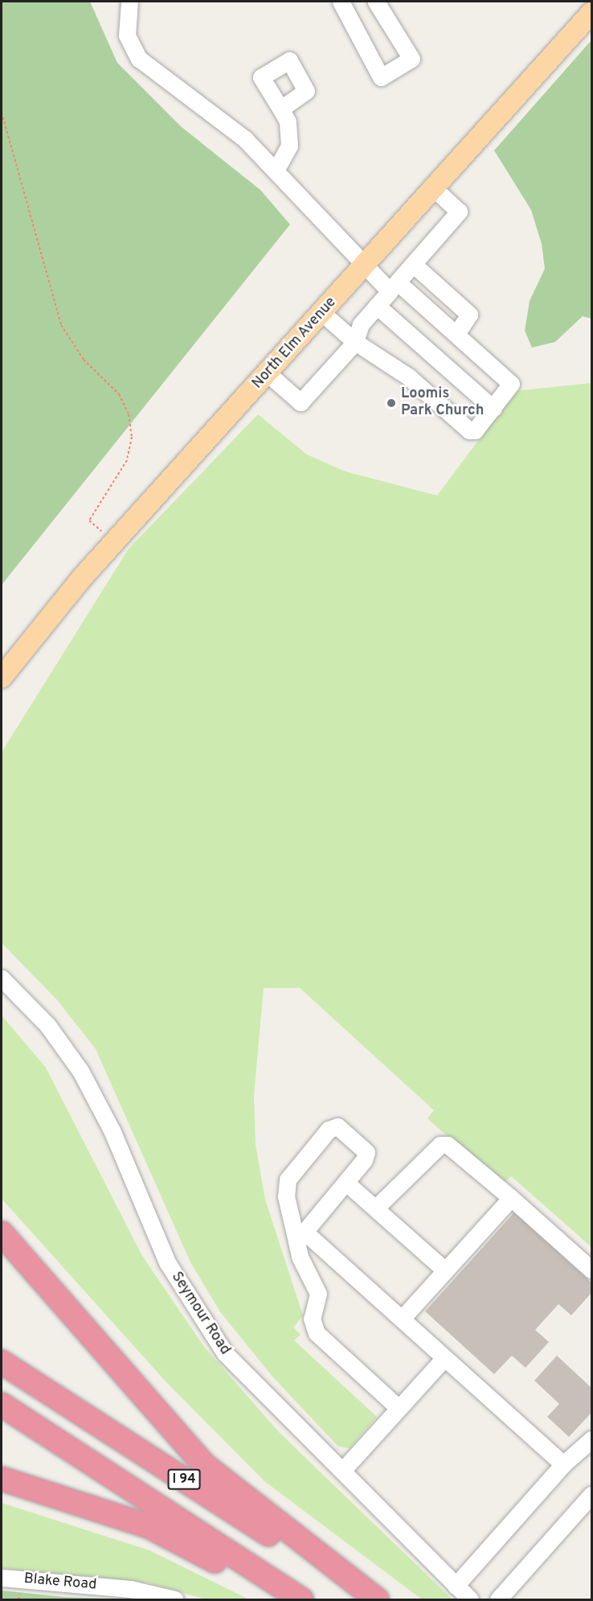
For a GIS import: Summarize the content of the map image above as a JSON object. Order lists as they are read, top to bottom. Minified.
{"streets":{"highway":["I 94"],"main road":["North Elm Avenue"],"street":["Seymour Road","Blake Road"]},"places":["Loomis Park Church"]}
